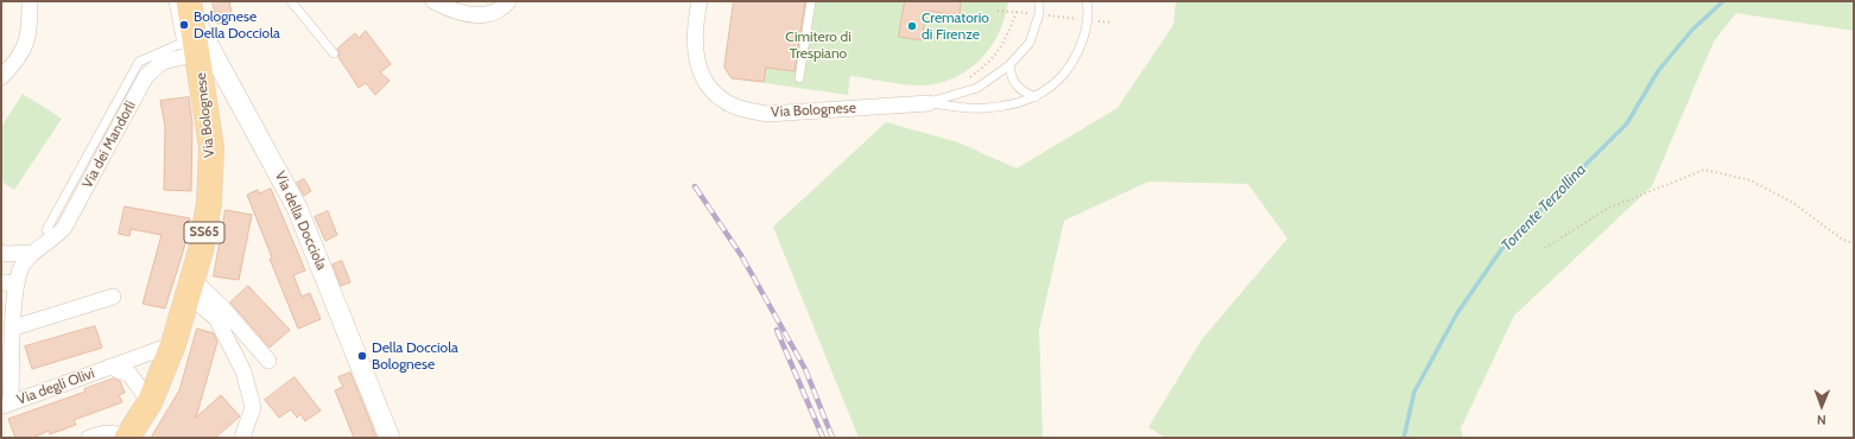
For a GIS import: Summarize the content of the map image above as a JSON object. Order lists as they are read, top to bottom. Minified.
{"streets":{"main road":["Via Bolognese","SS65"],"street":["Via dei Mandorli","Via della Docciola","Via degli Olivi"]},"crossings":[["Via Bolognese","Via dei Mandorli"],["Via Bolognese","Via della Docciola"],["Via Bolognese","Via degli Olivi"],["Via dei Mandorli","Via della Docciola"],["Via dei Mandorli","Via degli Olivi"]],"water":["Torrente Terzollina"],"parks":["Cimitero di Trespiano"],"places":["Bolognese Della Docciola","Crematorio di Firenze","Della Docciola Bolognese"],"north":"bottom"}
